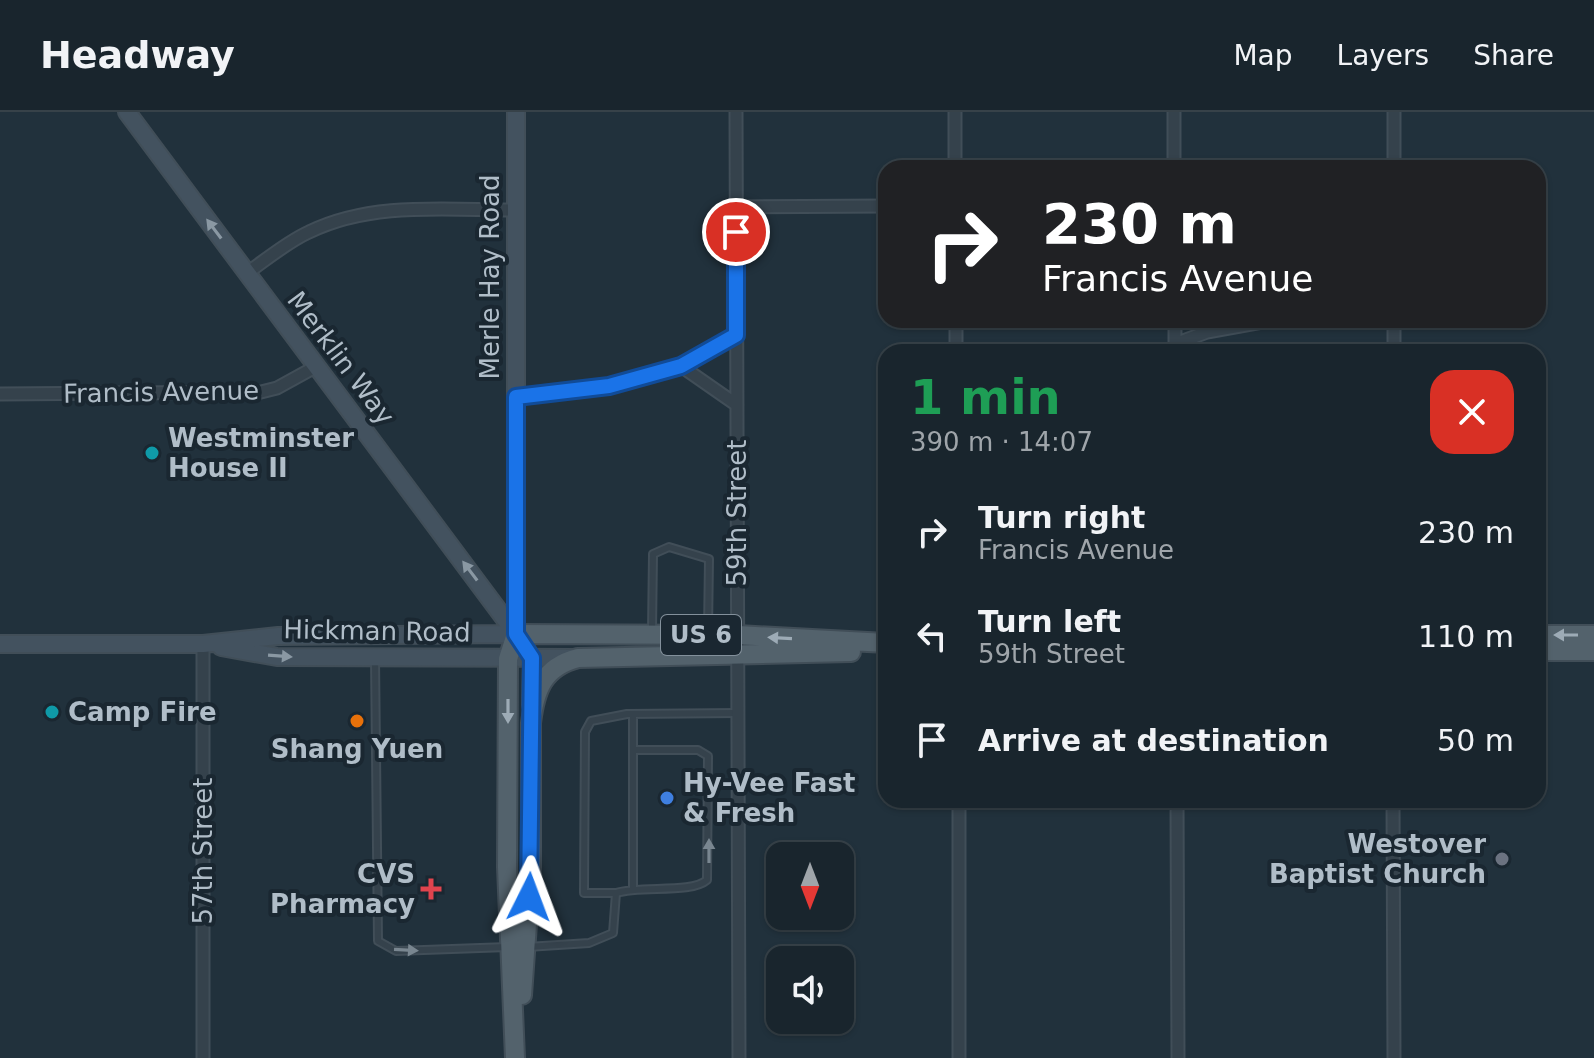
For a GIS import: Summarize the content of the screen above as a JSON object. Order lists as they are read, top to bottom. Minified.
{"streets":{"main road":["Merle Hay Road","Merklin Way","Hickman Road","US 6"],"street":["Francis Avenue","59th Street","57th Street"]},"crossings":[["Merle Hay Road","Merklin Way"],["Merle Hay Road","Hickman Road"],["Merle Hay Road","US 6"],["Merklin Way","Francis Avenue"],["Merklin Way","Hickman Road"],["59th Street","Hickman Road"],["Hickman Road","US 6"],["Hickman Road","57th Street"]],"one_way":["Merklin Way"],"places":{"other":["Westminster House II","Camp Fire","Shang Yuen","Hy-Vee Fast & Fresh","Westover Baptist Church"],"health":["CVS Pharmacy"]},"north":"bottom","page":{"header":"Headway","nav":["Map","Layers","Share"],"turn":["230 m","Francis Avenue"],"heading":["1 min","390 m · 14:07"],"list":[{"name":"Turn right","note":"Francis Avenue","value":"230 m"},{"name":"Turn left","note":"59th Street","value":"110 m"},{"name":"Arrive at destination","value":"50 m"}]}}
